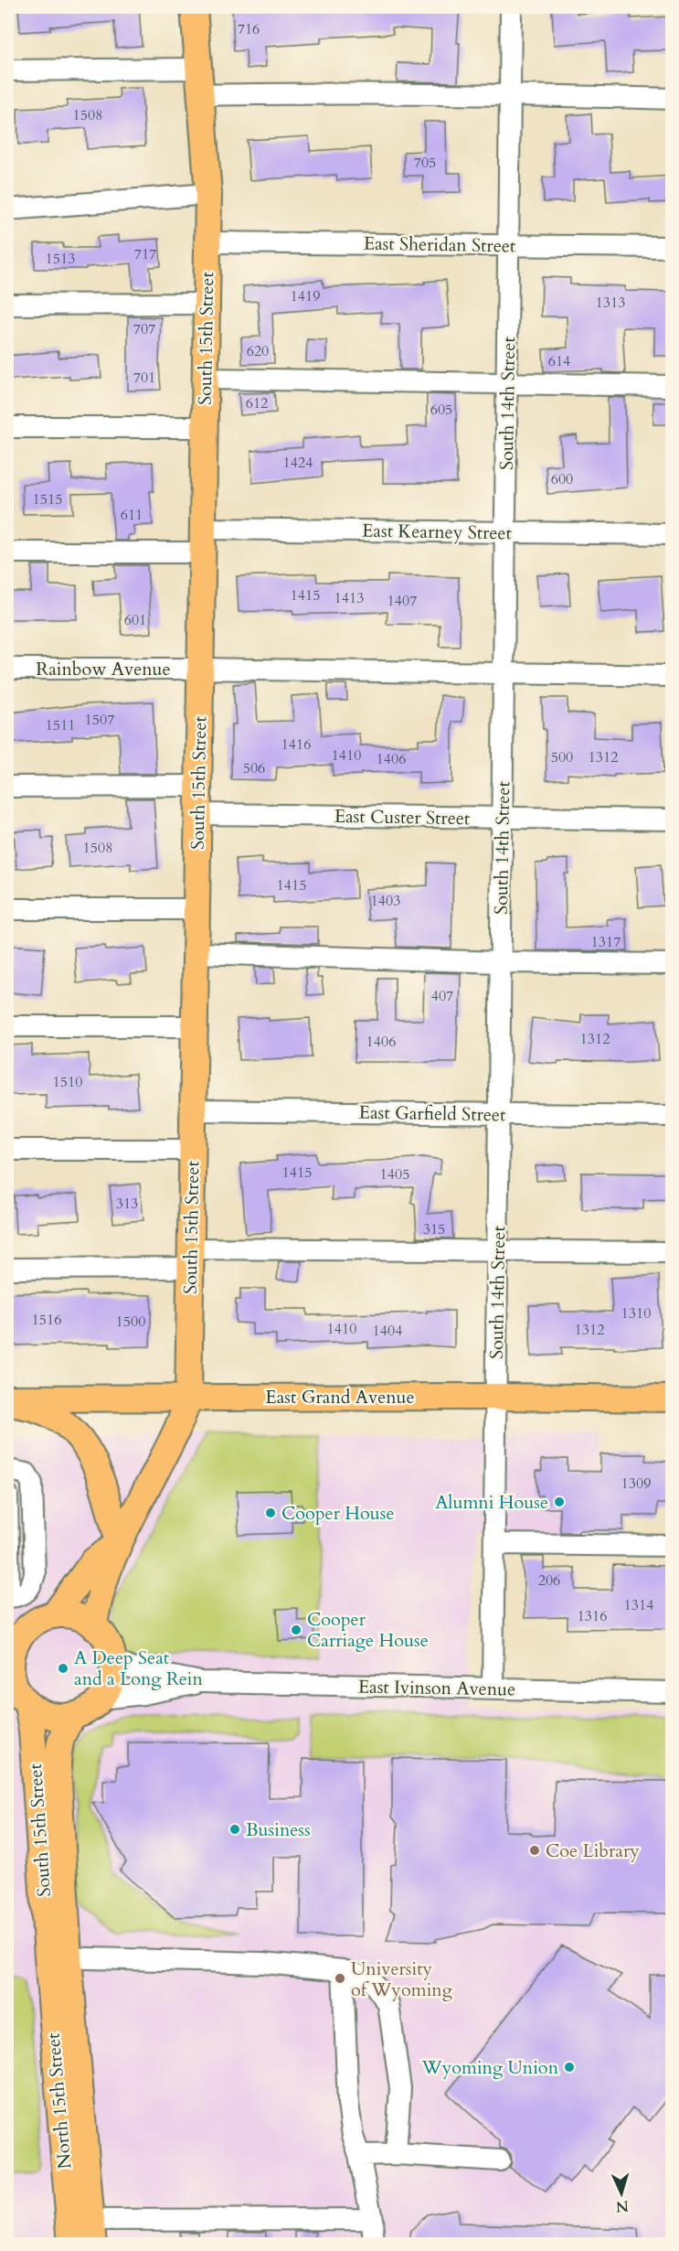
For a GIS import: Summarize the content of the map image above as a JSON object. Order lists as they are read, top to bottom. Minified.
{"streets":{"main road":["South 15th Street","East Grand Avenue","North 15th Street"],"street":["East Sheridan Street","South 14th Street","East Kearney Street","Rainbow Avenue","East Custer Street","East Garfield Street","East Ivinson Avenue"]},"crossings":[["East Sheridan Street","South 15th Street"],["East Sheridan Street","South 14th Street"],["South 15th Street","East Kearney Street"],["South 15th Street","Rainbow Avenue"],["South 15th Street","East Custer Street"],["South 15th Street","East Garfield Street"],["South 15th Street","East Grand Avenue"],["South 15th Street","East Ivinson Avenue"],["South 15th Street","North 15th Street"],["South 14th Street","East Kearney Street"],["South 14th Street","Rainbow Avenue"],["South 14th Street","East Custer Street"],["South 14th Street","East Garfield Street"],["South 14th Street","East Grand Avenue"],["South 14th Street","East Ivinson Avenue"]],"places":["Alumni House","Cooper House","Cooper Carriage House","A Deep Seat and a Long Rein","Business","Coe Library","University of Wyoming","Wyoming Union"],"house_numbers":["716","1508","705","717","1513","1419","1313","707","620","614","701","612","605","1424","600","1515","611","1415","1413","1407","601","1507","1511","1416","1410","500","1312","1406","506","1508","1415","1403","1317","407","1312","1406","1510","1415","1405","313","315","1310","1516","1500","1410","1312","1404","1309","206","1314","1316"],"north":"bottom"}
